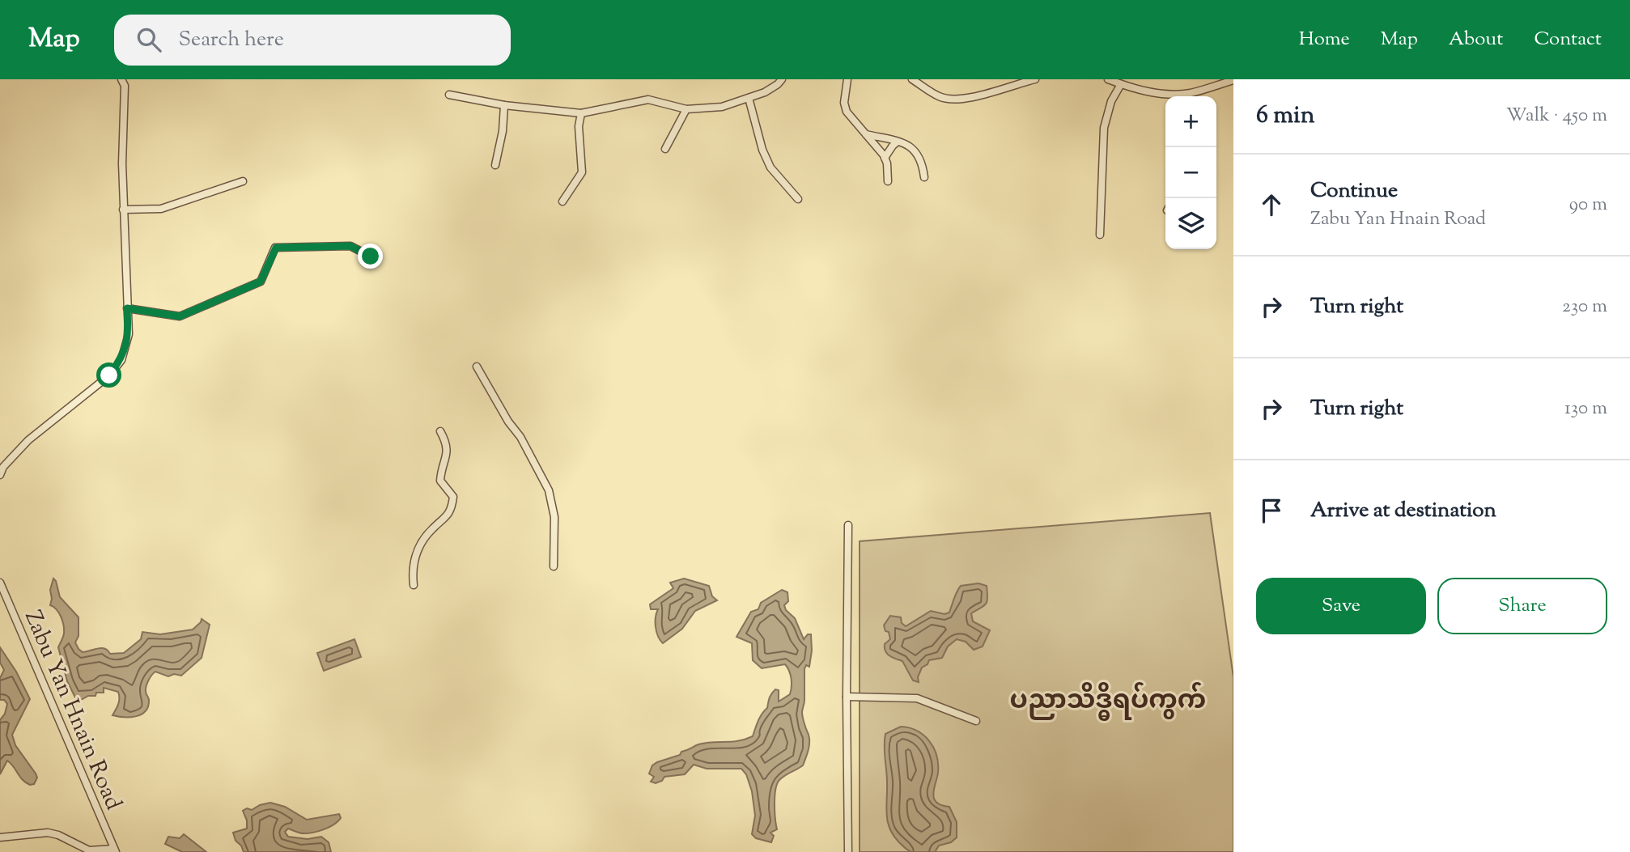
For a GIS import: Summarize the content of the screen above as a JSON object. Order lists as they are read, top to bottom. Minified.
{"streets":{"street":["Zabu Yan Hnain Road"]},"districts":["ပညာသိဒ္ဓိရပ်ကွက်"],"page":{"header":"Map","search":"Search here","nav":["Home","Map","About","Contact"],"heading":["6 min","Walk · 450 m"],"map_buttons":["+","−"],"list":[["Continue","Zabu Yan Hnain Road","90 m"],["Turn right","230 m"],["Turn right","130 m"],"Arrive at destination"],"buttons":["Save","Share"]}}
